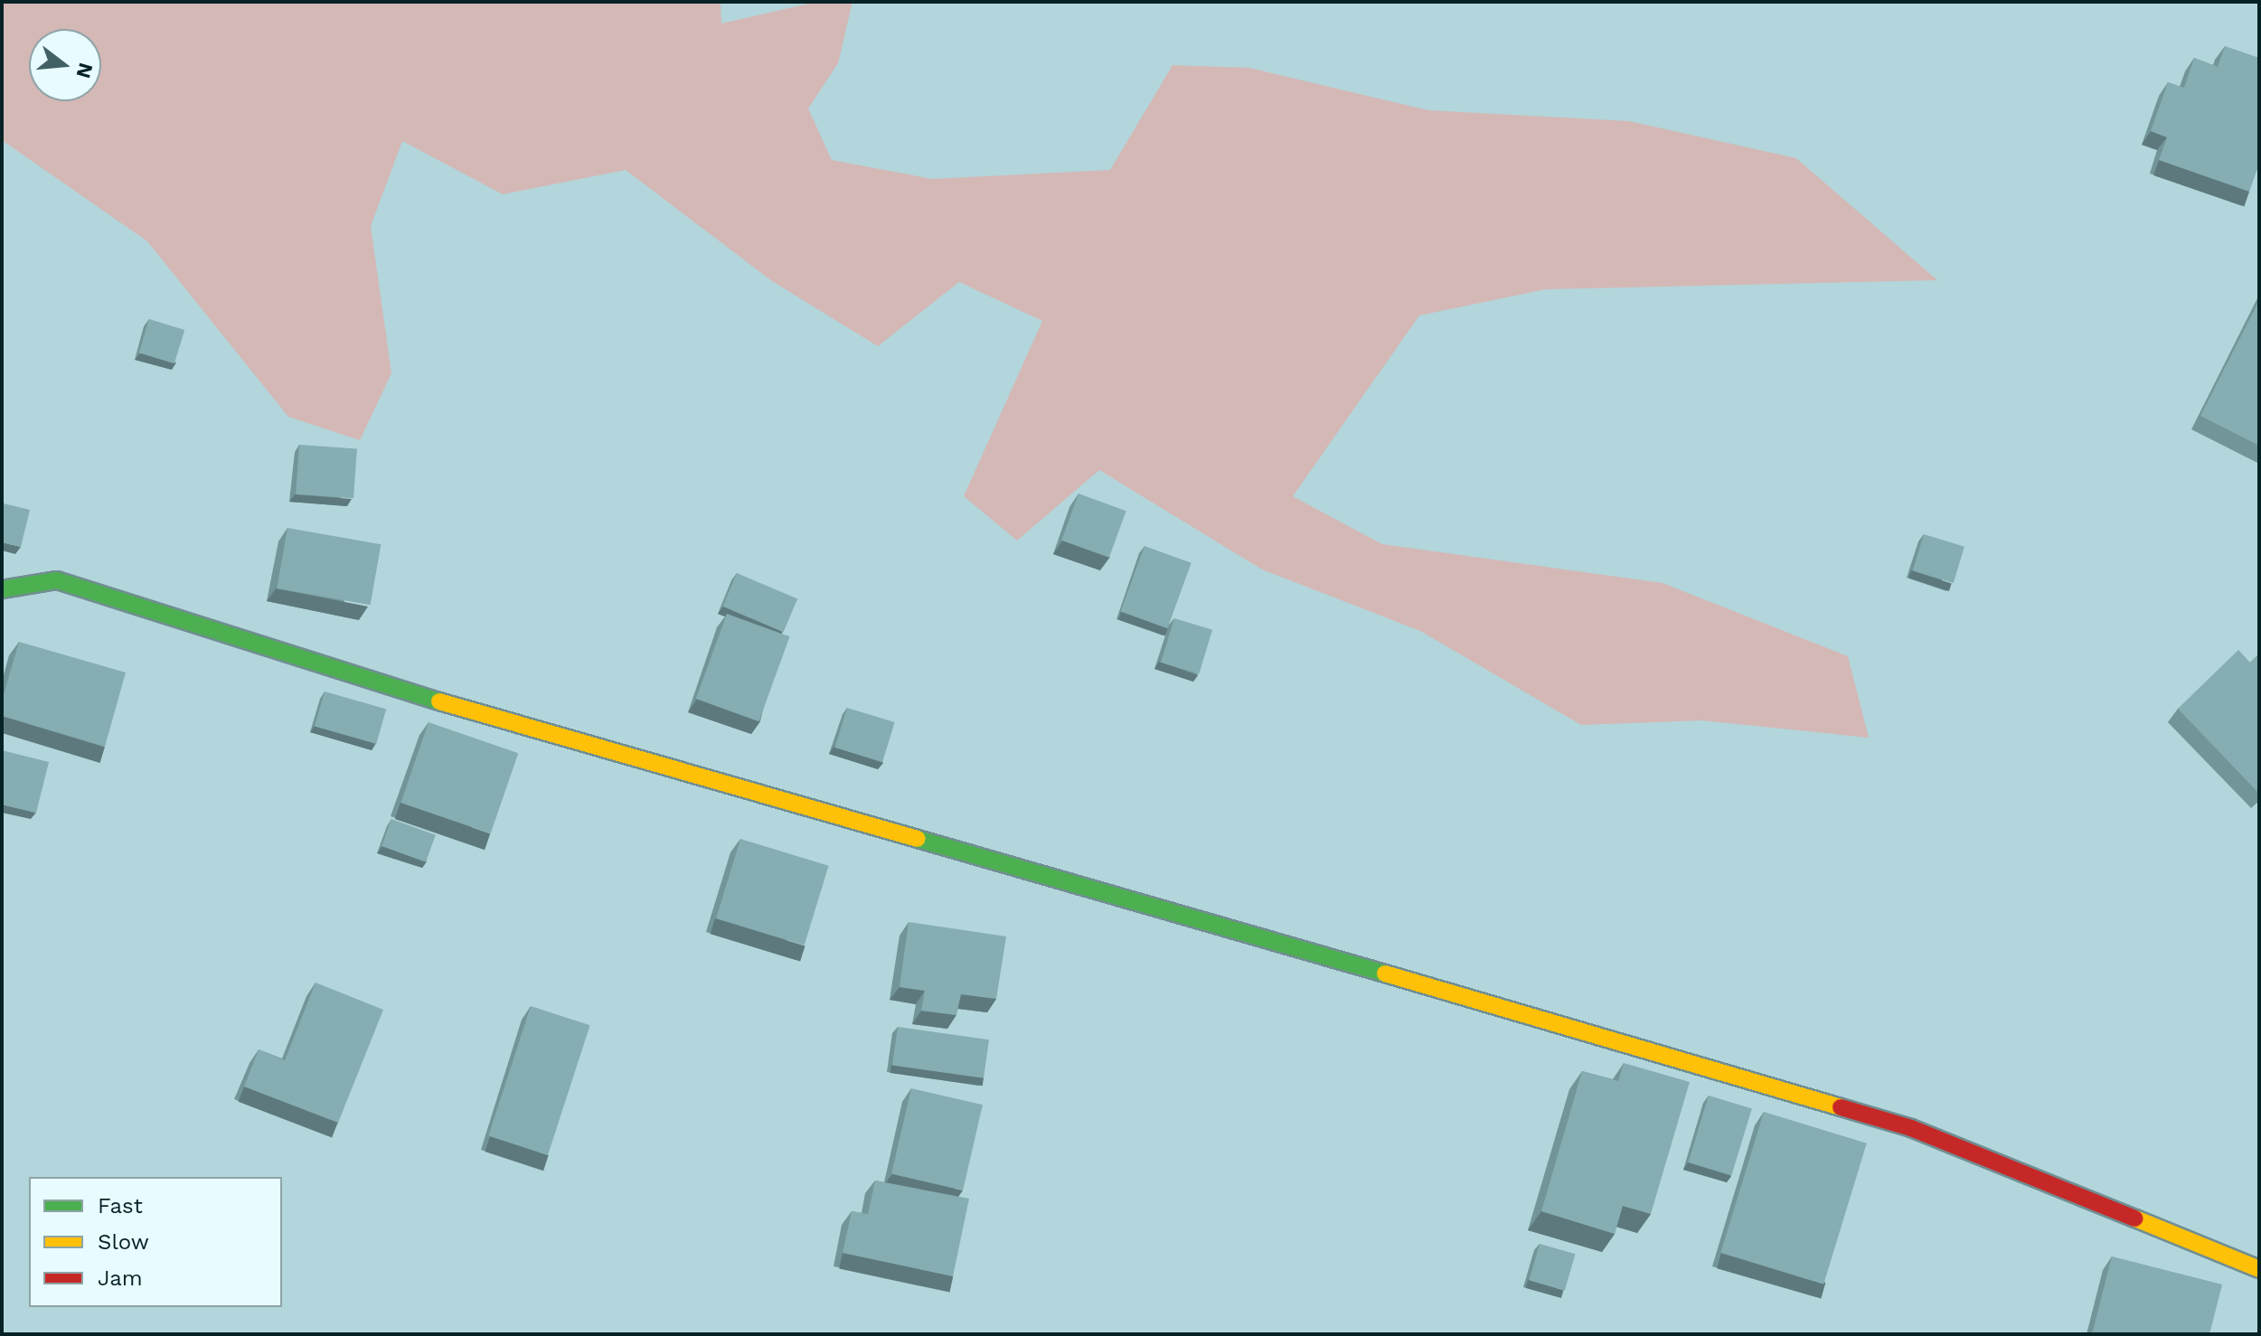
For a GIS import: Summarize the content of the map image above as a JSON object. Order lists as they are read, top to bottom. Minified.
{"legend":["Fast","Slow","Jam"],"north":"right"}
